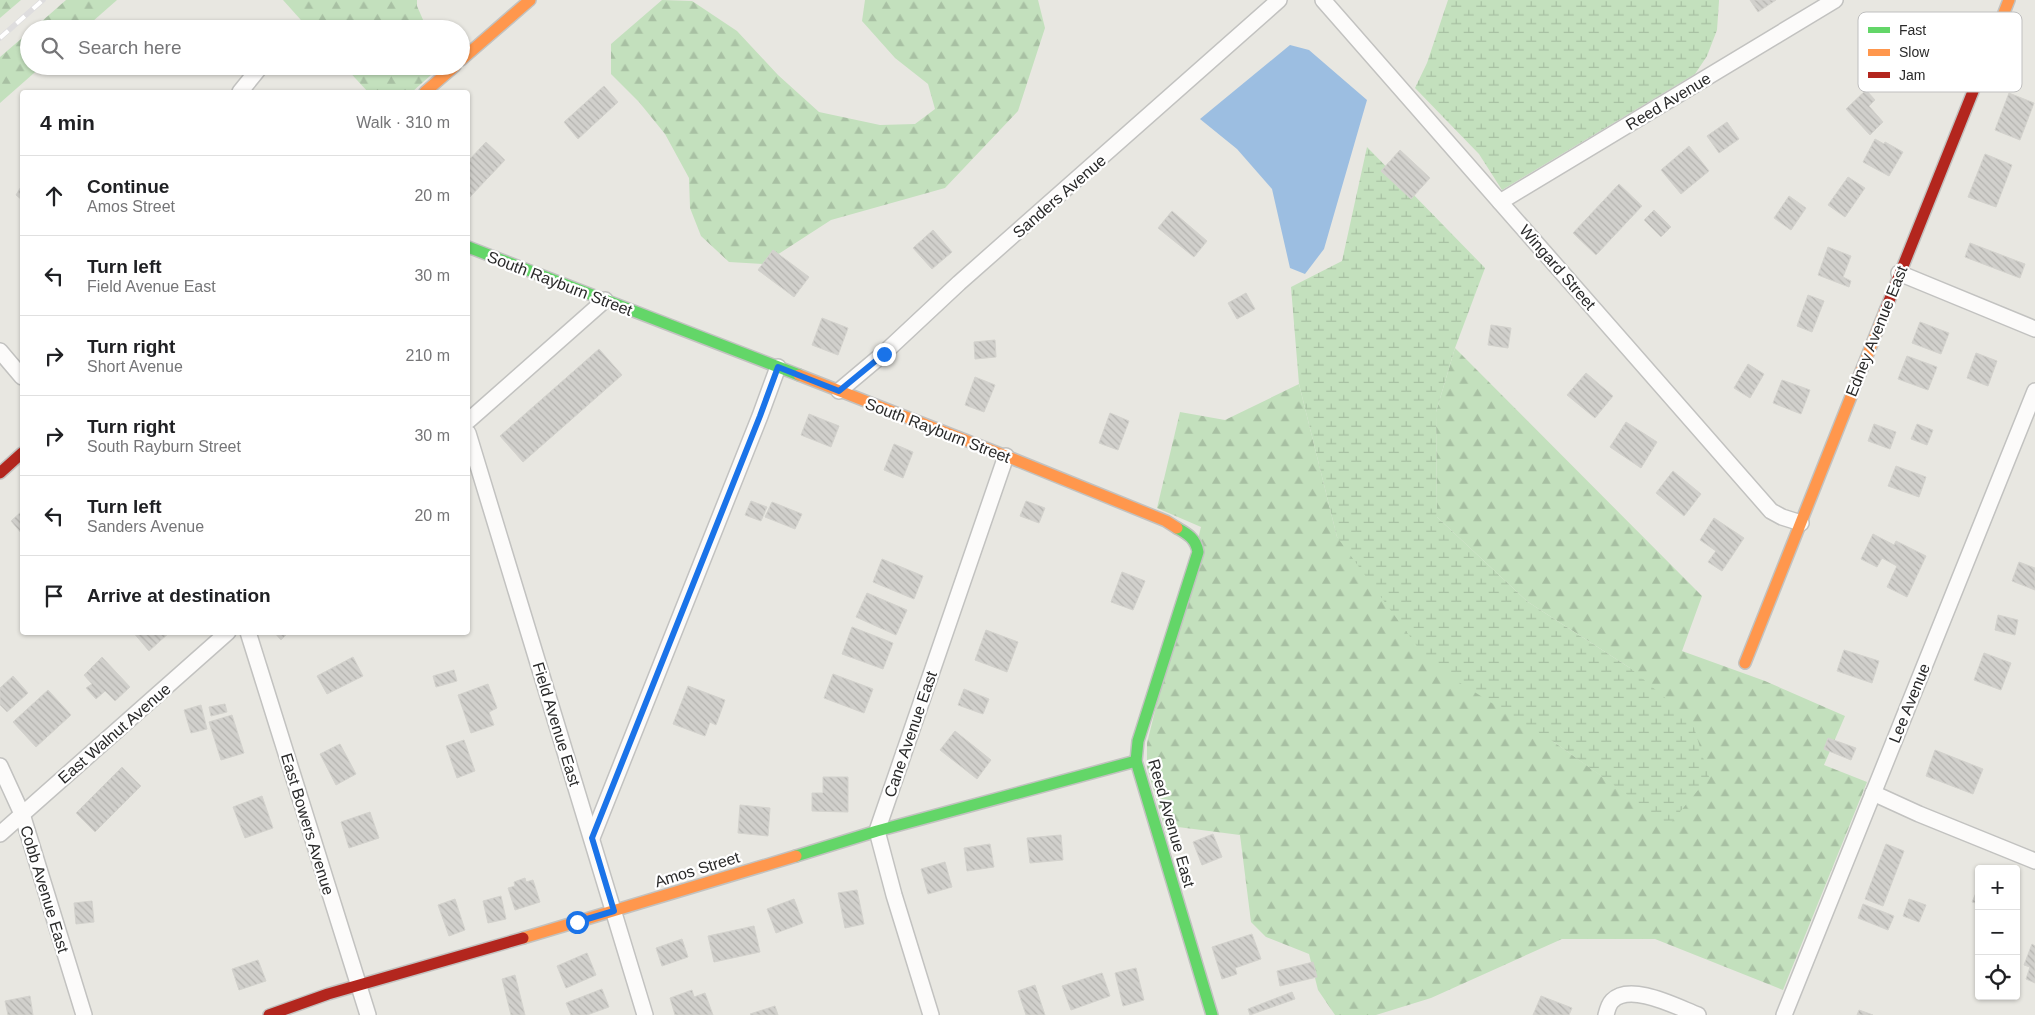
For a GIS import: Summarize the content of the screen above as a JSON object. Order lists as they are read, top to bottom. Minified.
{"streets":{"street":["Reed Avenue","Sanders Avenue","Wingard Street","South Rayburn Street","Edney Avenue East","Lee Avenue","Field Avenue East","East Walnut Avenue","Cane Avenue East","Reed Avenue East","East Bowers Avenue","Amos Street","Cobb Avenue East"]},"crossings":[["Reed Avenue","Wingard Street"],["Sanders Avenue","South Rayburn Street"],["Wingard Street","Edney Avenue East"],["South Rayburn Street","Cane Avenue East"],["South Rayburn Street","Reed Avenue East"],["Field Avenue East","Amos Street"],["East Walnut Avenue","Cobb Avenue East"],["Cane Avenue East","Amos Street"],["Reed Avenue East","Amos Street"],["East Bowers Avenue","Amos Street"]],"legend":["Fast","Slow","Jam"],"page":{"search":"Search here","heading":["4 min","Walk · 310 m"],"list":[["Continue","Amos Street","20 m"],["Turn left","Field Avenue East","30 m"],["Turn right","Short Avenue","210 m"],["Turn right","South Rayburn Street","30 m"],["Turn left","Sanders Avenue","20 m"],"Arrive at destination"],"map_buttons":["+","−"]}}
